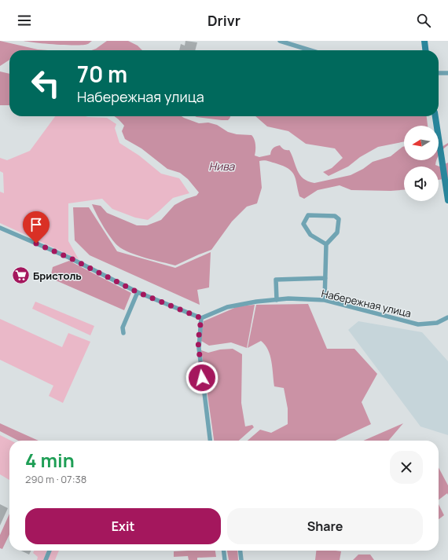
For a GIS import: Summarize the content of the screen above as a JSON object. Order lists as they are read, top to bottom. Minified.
{"streets":{"street":["Набережная улица"]},"water":["Нива"],"places":{"supermarket":["Бристоль"]},"north":"left","page":{"header":"Drivr","turn":["70 m","Набережная улица"],"heading":["4 min","290 m · 07:38"],"buttons":["Exit","Share"]}}
